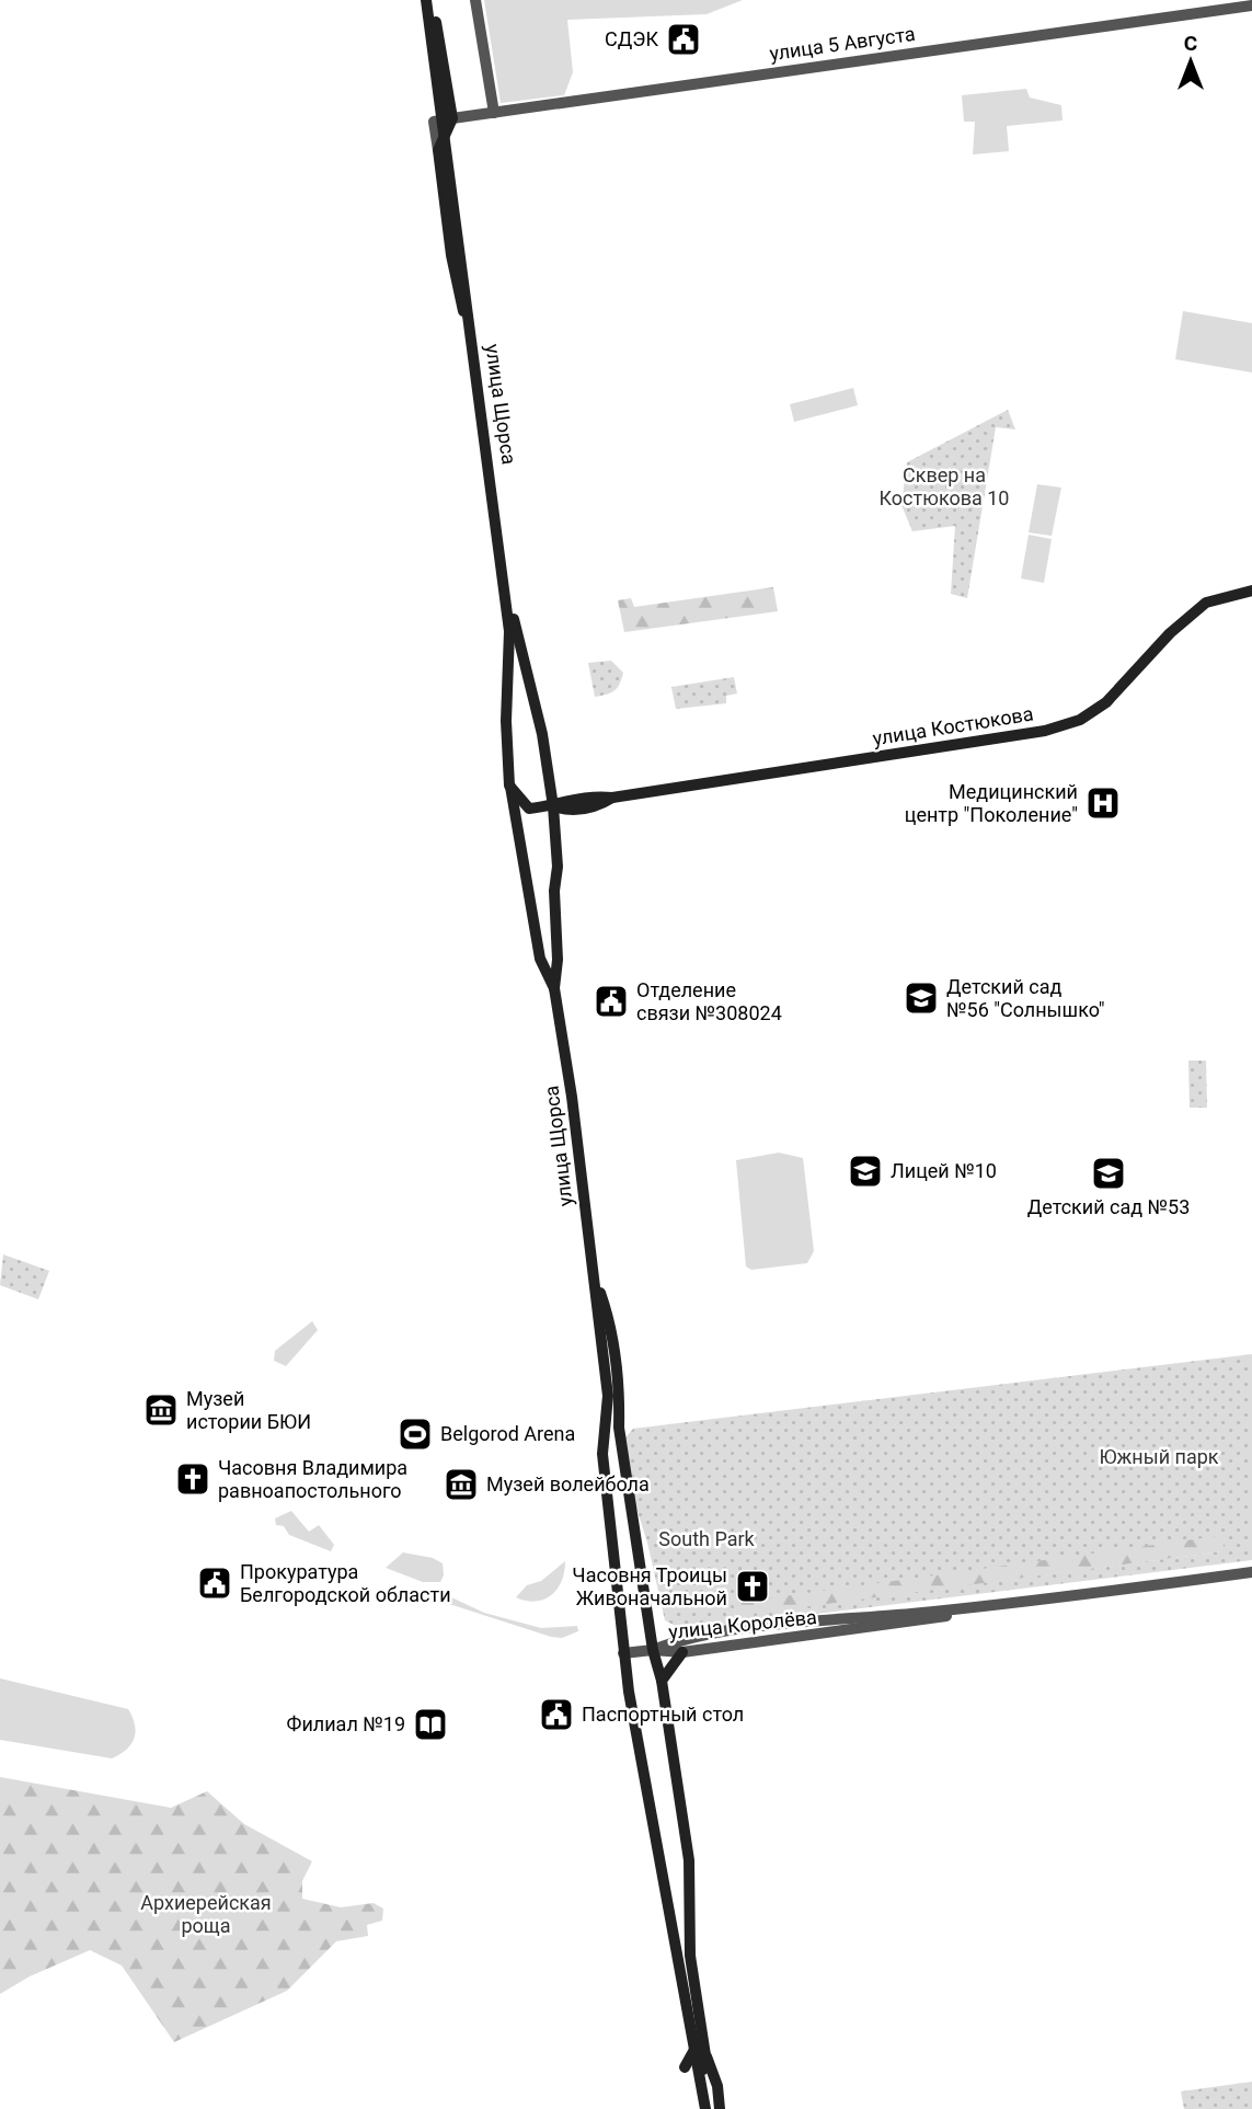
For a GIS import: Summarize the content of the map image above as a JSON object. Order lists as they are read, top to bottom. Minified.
{"streets":{"main road":["улица Щорса","улица Костюкова"],"street":["улица 5 Августа","улица Королёва"]},"crossings":[["улица 5 Августа","улица Щорса"],["улица Щорса","улица Костюкова"]],"parks":["Сквер на Костюкова 10","Южный парк","South Park","Архиерейская роща"],"places":{"public building":["СДЭК","Отделение связи №308024","Прокуратура Белгородской области","Паспортный стол"],"hospital":["Медицинский центр \"Поколение\""],"school or university":["Детский сад №56 \"Солнышко\"","Лицей №10","Детский сад №53"],"museum":["Музей истории БЮИ","Музей волейбола"],"sports":["Belgorod Arena"],"church":["Часовня Владимира равноапостольного","Часовня Троицы Живоначальной"],"library":["Филиал №19"]},"north":"top"}
